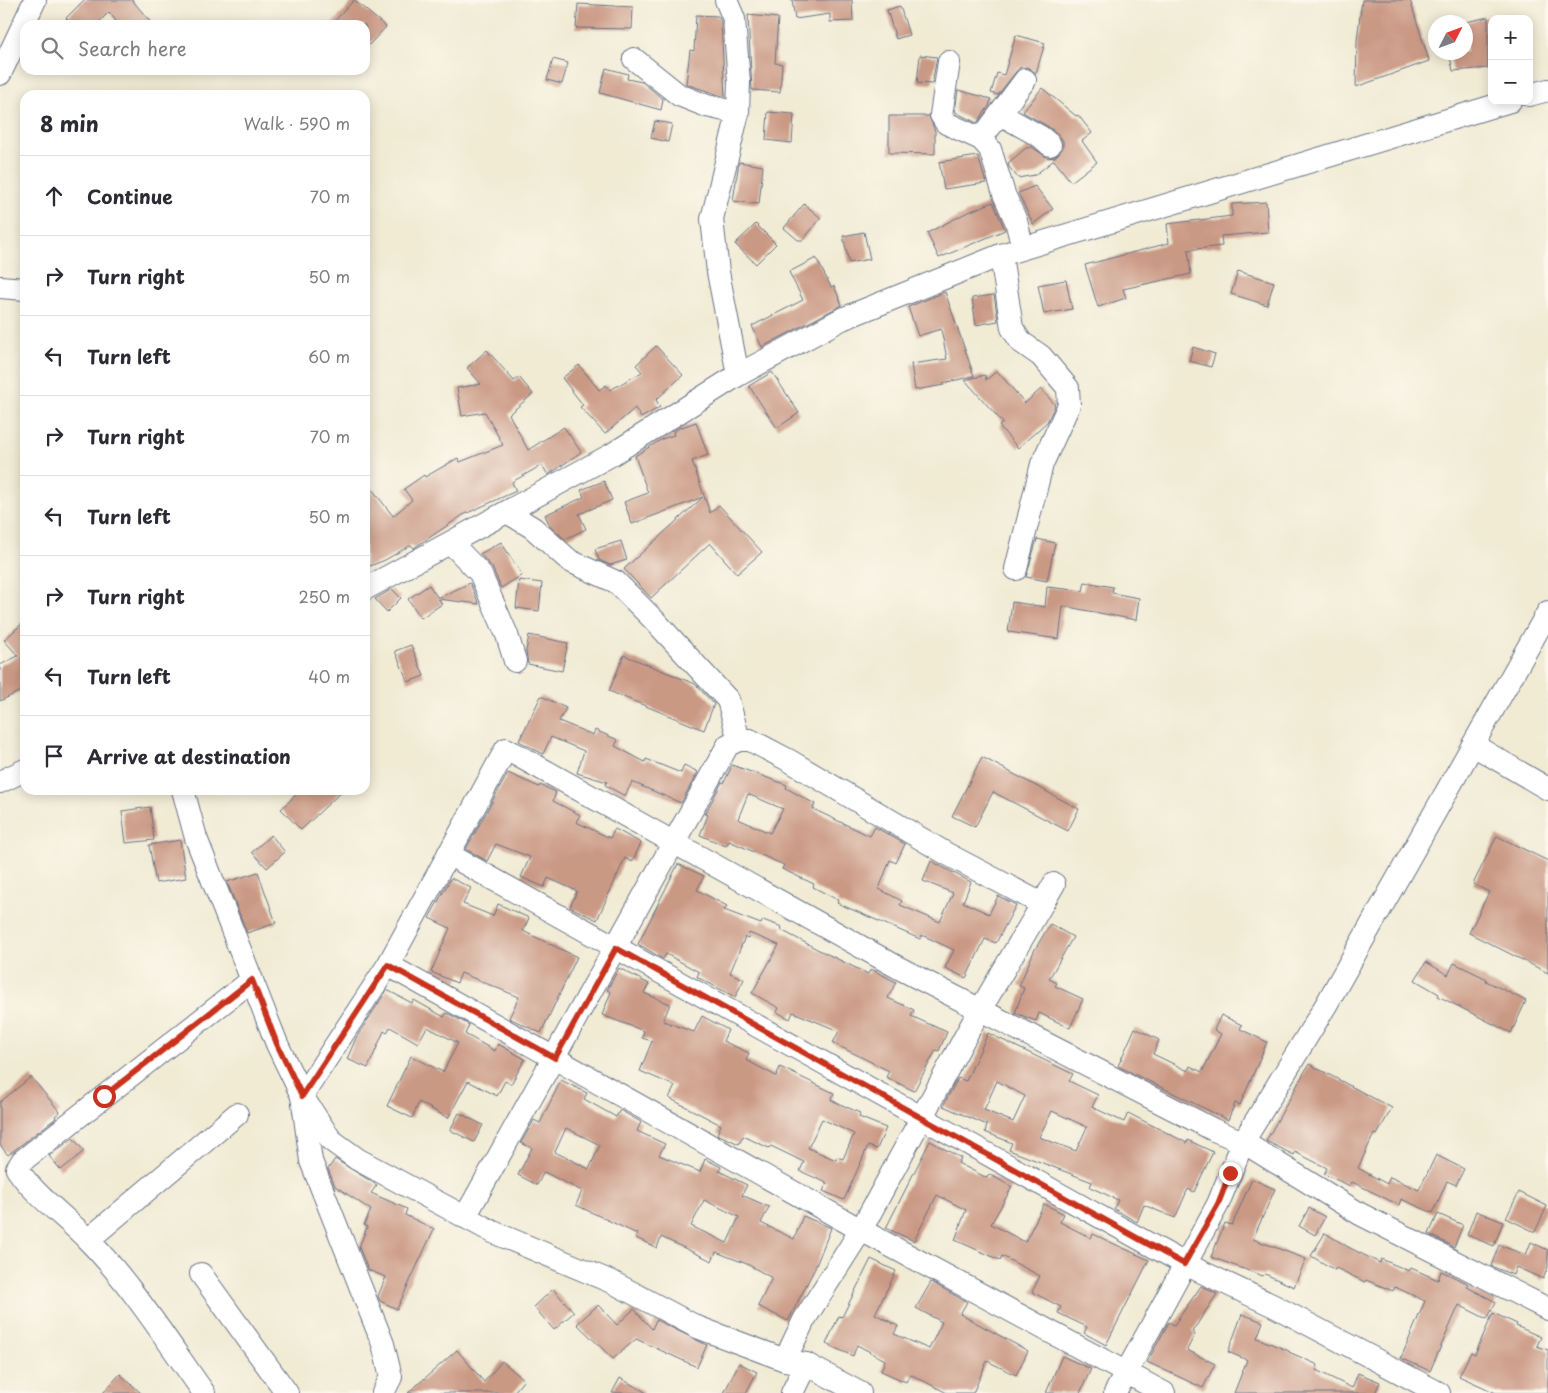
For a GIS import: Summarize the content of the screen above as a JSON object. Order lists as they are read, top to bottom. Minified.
{"north":"top right","page":{"map_buttons":["+","−"],"search":"Search here","heading":["8 min","Walk · 590 m"],"list":[["Continue","70 m"],["Turn right","50 m"],["Turn left","60 m"],["Turn right","70 m"],["Turn left","50 m"],["Turn right","250 m"],["Turn left","40 m"],"Arrive at destination"]}}
